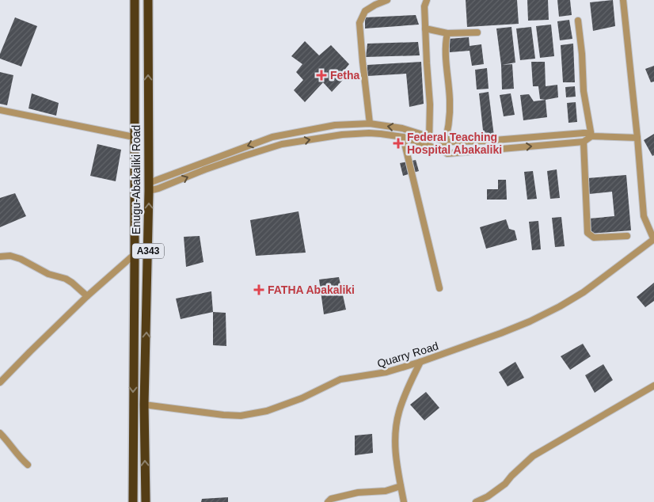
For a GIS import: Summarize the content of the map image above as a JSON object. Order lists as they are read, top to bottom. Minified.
{"streets":{"highway":["Enugu-Abakaliki Road","A343"],"street":["Quarry Road"]},"crossings":[["Enugu-Abakaliki Road","Quarry Road"]],"places":{"health":["Fetha","Federal Teaching Hospital Abakaliki","FATHA Abakaliki"]}}
